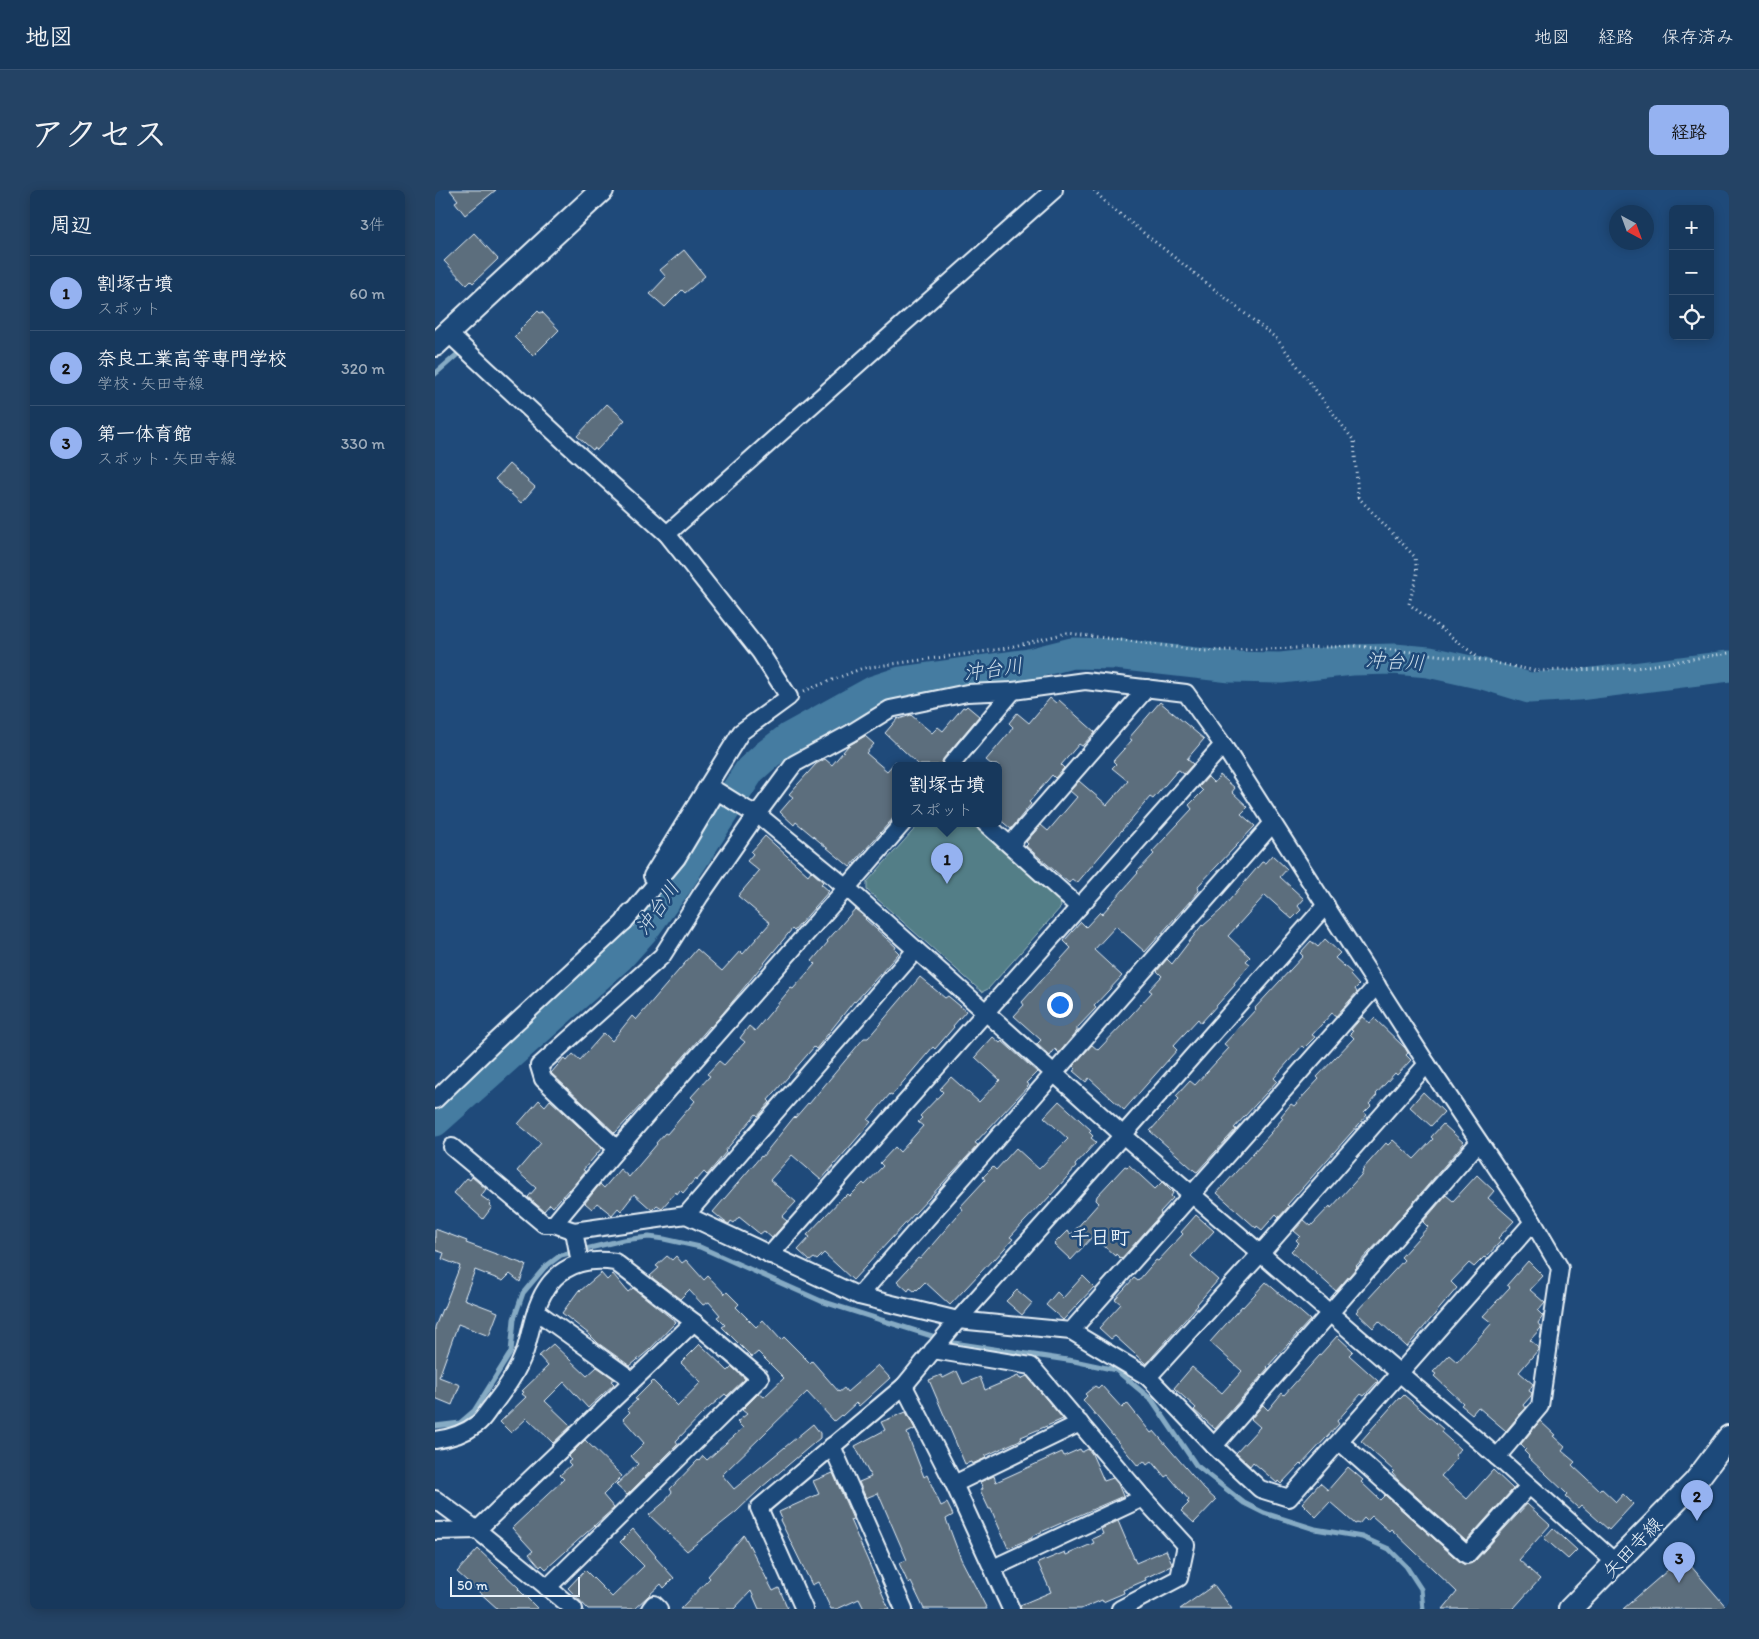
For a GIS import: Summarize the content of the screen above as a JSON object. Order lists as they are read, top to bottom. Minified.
{"streets":{"main road":["矢田寺線"]},"districts":["千日町"],"water":["沖台川"],"scale_bar":"50 m","north":"bottom right","page":{"header":"地図","nav":["地図","経路","保存済み"],"title":"アクセス","buttons":"経路","heading":["周辺","3件"],"map_buttons":["+","−"],"list":[{"mark":"1","name":"割塚古墳","note":"スポット","value":"60 m"},{"mark":"2","name":"奈良工業高等専門学校","note":"学校 · 矢田寺線","value":"320 m"},{"mark":"3","name":"第一体育館","note":"スポット · 矢田寺線","value":"330 m"}],"popup":["割塚古墳","スポット"],"pins":["1","2","3"],"scale":"50 m"}}
